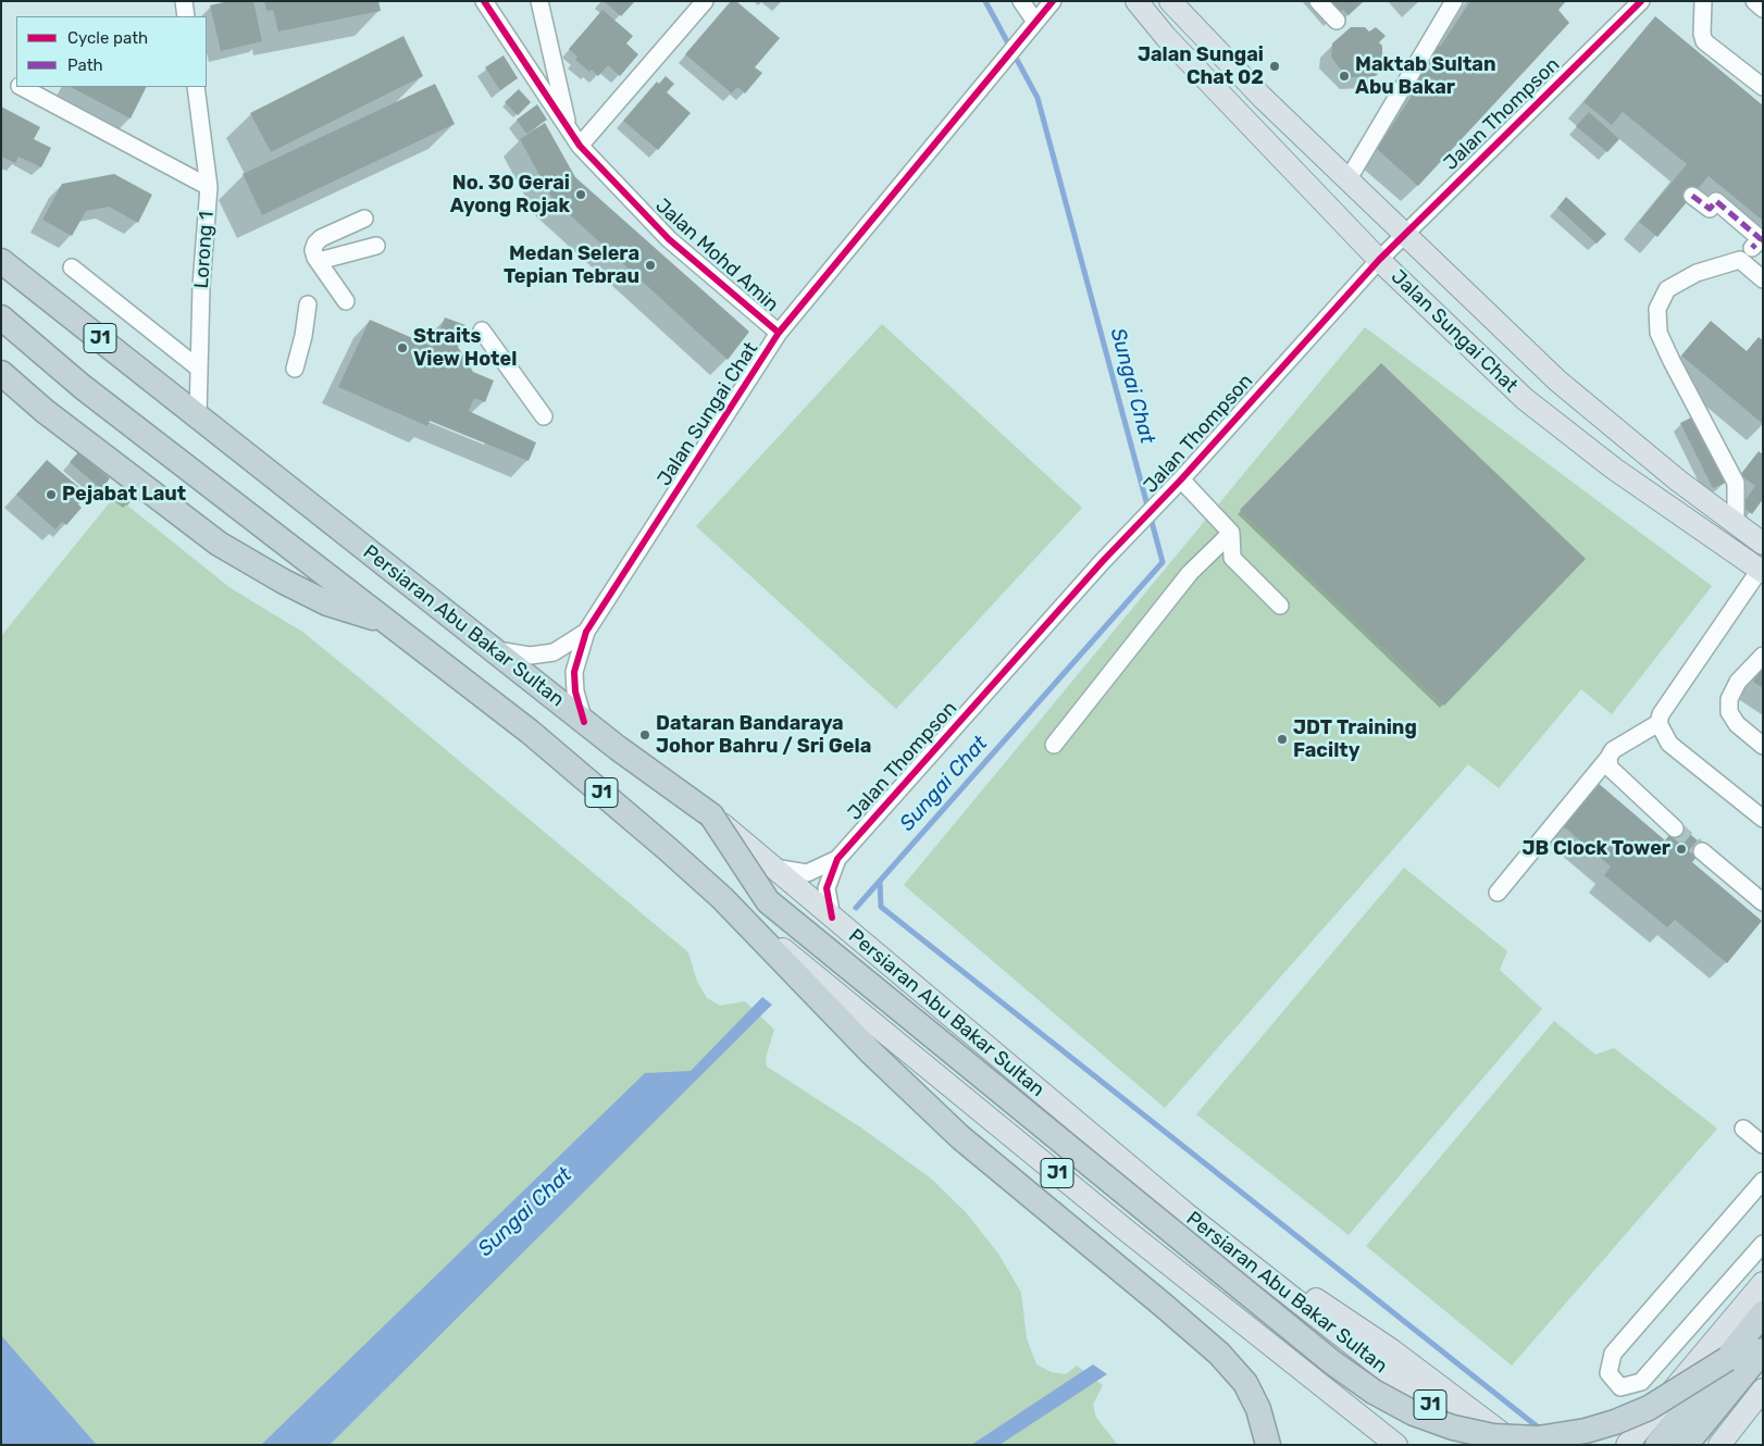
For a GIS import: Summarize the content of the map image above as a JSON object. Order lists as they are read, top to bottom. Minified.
{"streets":{"highway":["J1","Persiaran Abu Bakar Sultan"],"main road":["Jalan Sungai Chat"],"street":["Jalan Thompson","Lorong 1","Jalan Mohd Amin"]},"crossings":[["Jalan Thompson","Jalan Sungai Chat"],["Jalan Thompson","Persiaran Abu Bakar Sultan"],["Lorong 1","Persiaran Abu Bakar Sultan"],["Jalan Mohd Amin","Jalan Sungai Chat"],["Jalan Sungai Chat","Persiaran Abu Bakar Sultan"]],"water":["Sungai Chat"],"places":["Jalan Sungai Chat 02","Maktab Sultan Abu Bakar","No. 30 Gerai Ayong Rojak","Medan Selera Tepian Tebrau","Straits View Hotel","Pejabat Laut","Dataran Bandaraya Johor Bahru / Sri Gela","JDT Training Facilty","JB Clock Tower"],"legend":["Cycle path","Path"]}
